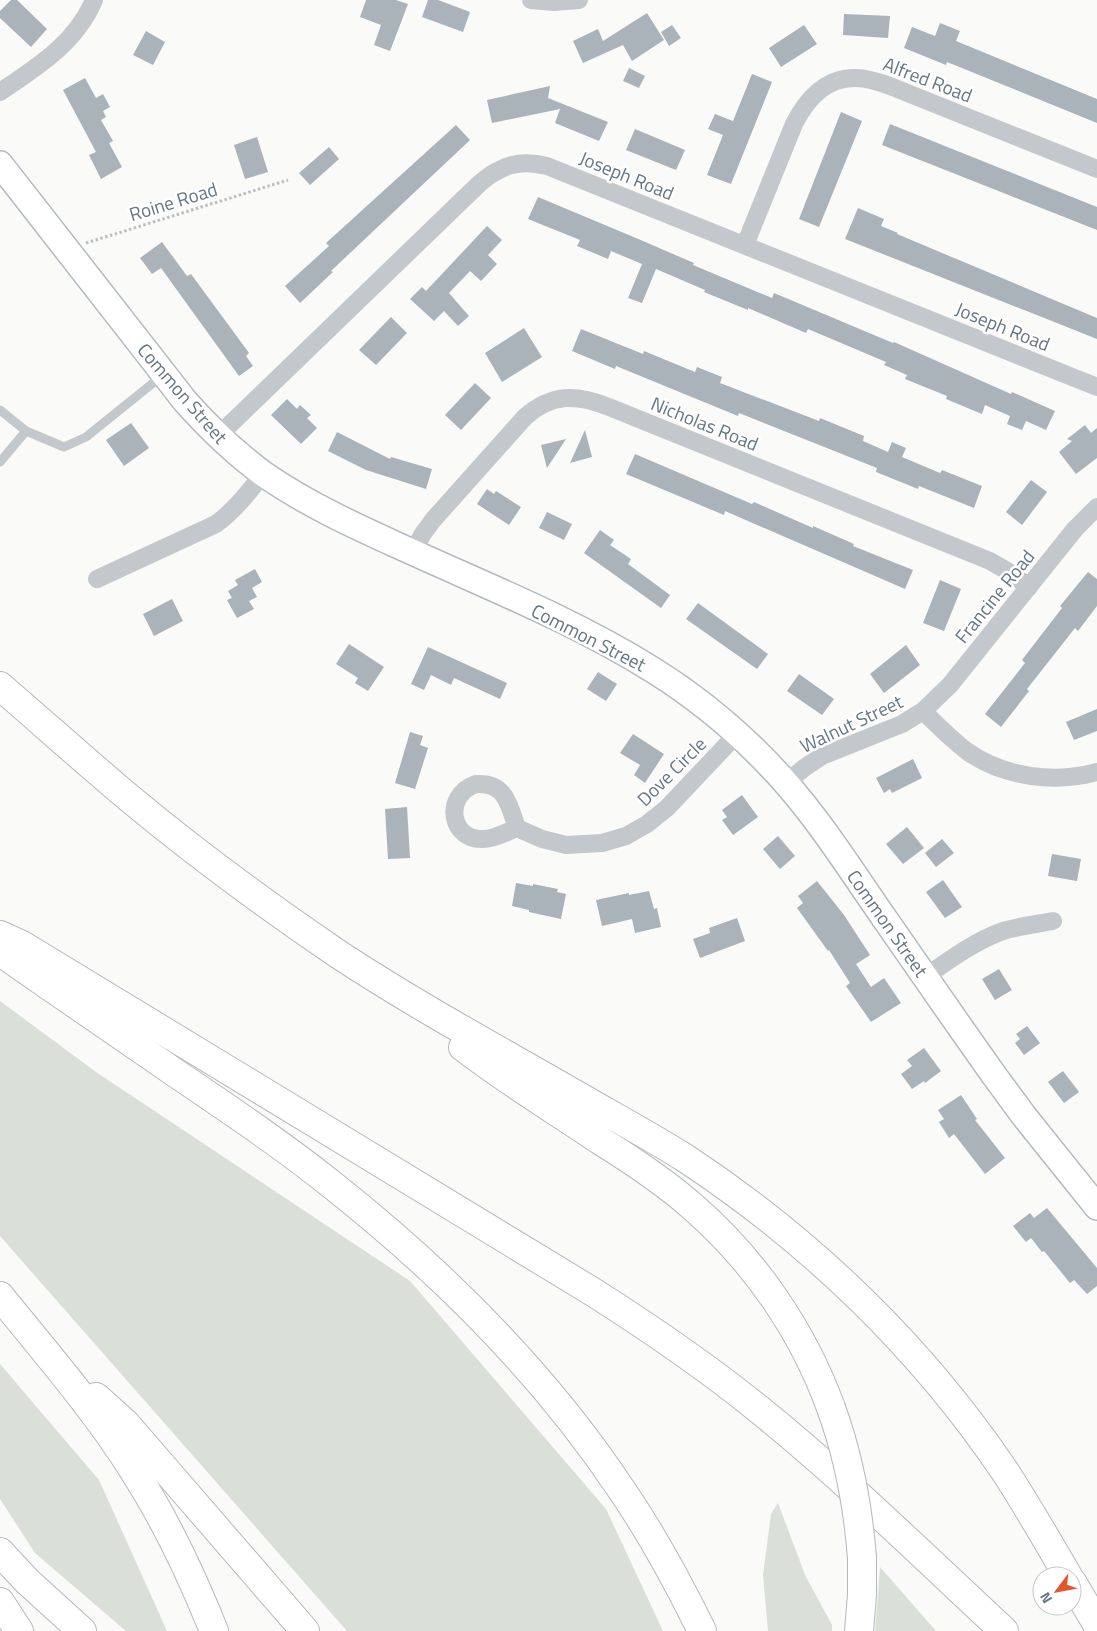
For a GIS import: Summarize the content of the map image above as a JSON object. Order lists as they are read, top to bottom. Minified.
{"streets":{"street":["Alfred Road","Joseph Road","Common Street","Nicholas Road","Francine Road","Walnut Street","Dove Circle"],"path":["Roine Road"]},"crossings":[["Alfred Road","Joseph Road"],["Joseph Road","Common Street"],["Roine Road","Common Street"],["Common Street","Nicholas Road"],["Common Street","Walnut Street"],["Common Street","Dove Circle"],["Nicholas Road","Francine Road"],["Francine Road","Walnut Street"]],"north":"bottom left"}
